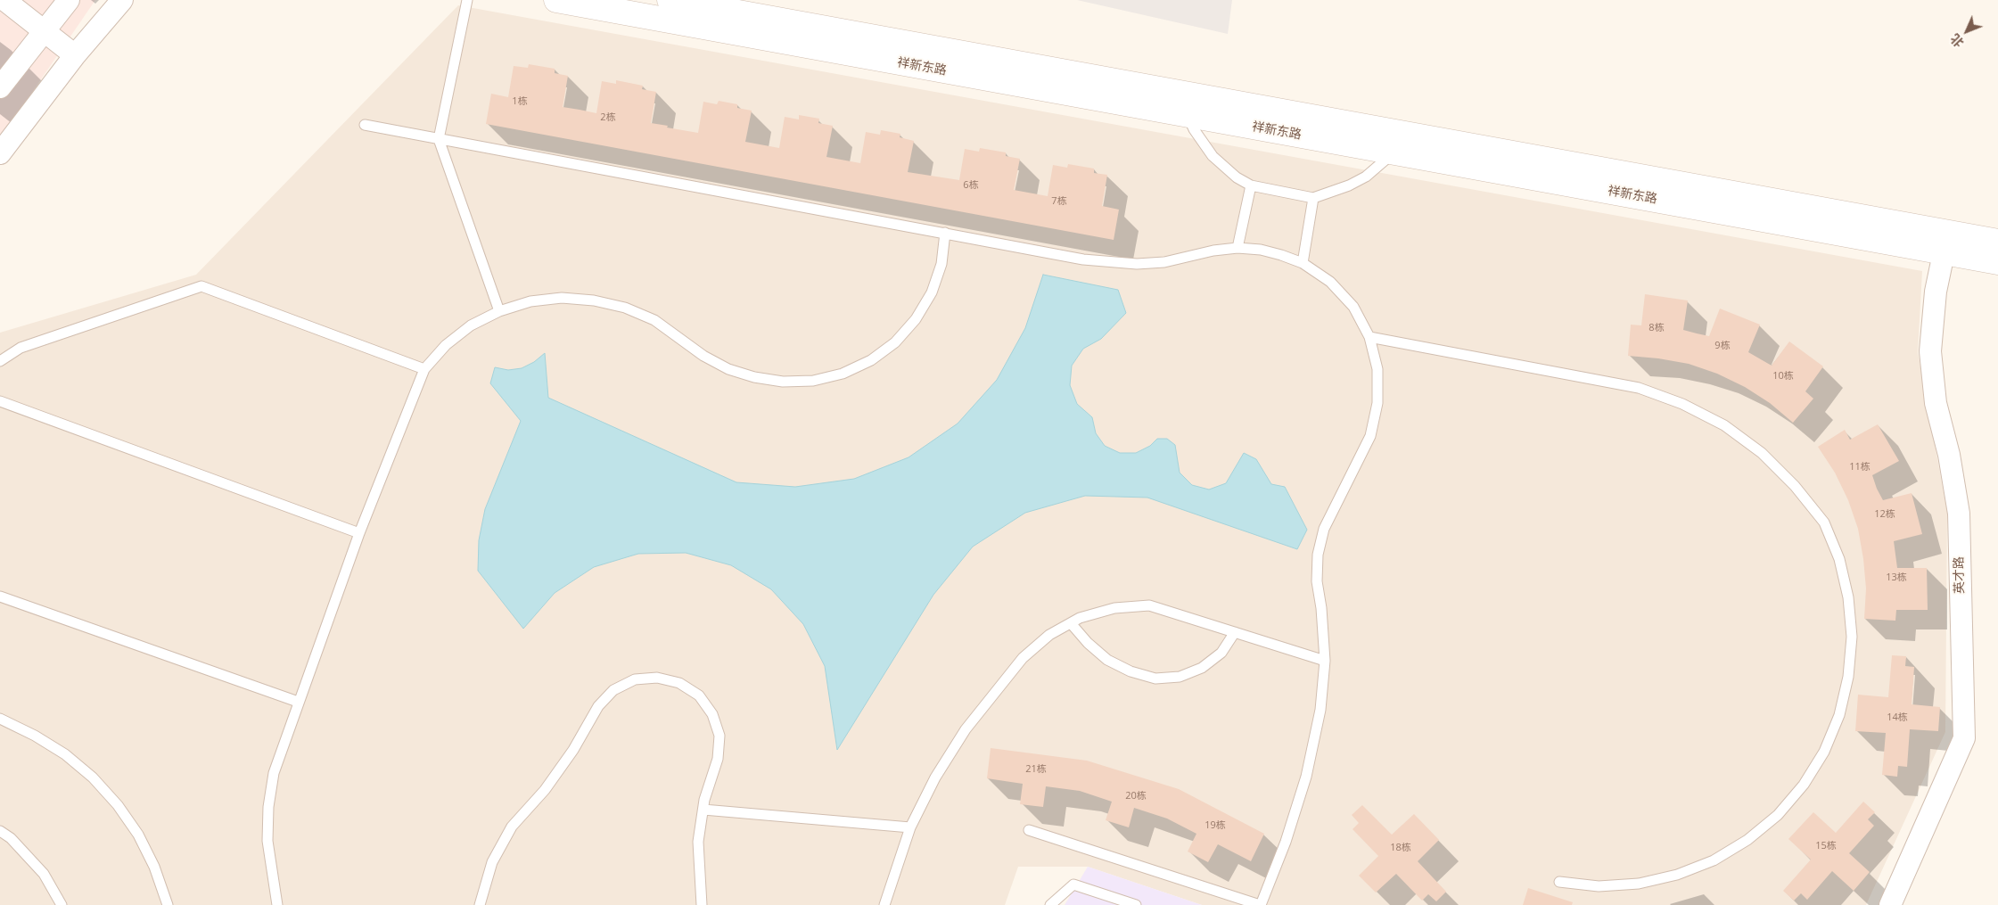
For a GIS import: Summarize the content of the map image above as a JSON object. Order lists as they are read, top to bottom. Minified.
{"streets":{"street":["祥新东路","英才路"]},"crossings":[["祥新东路","英才路"]],"house_numbers":["1栋","2栋","6栋","7栋","8栋","9栋","10栋","11栋","12栋","13栋","14栋","21栋","20栋","19栋","15栋","18栋"],"north":"bottom left"}
